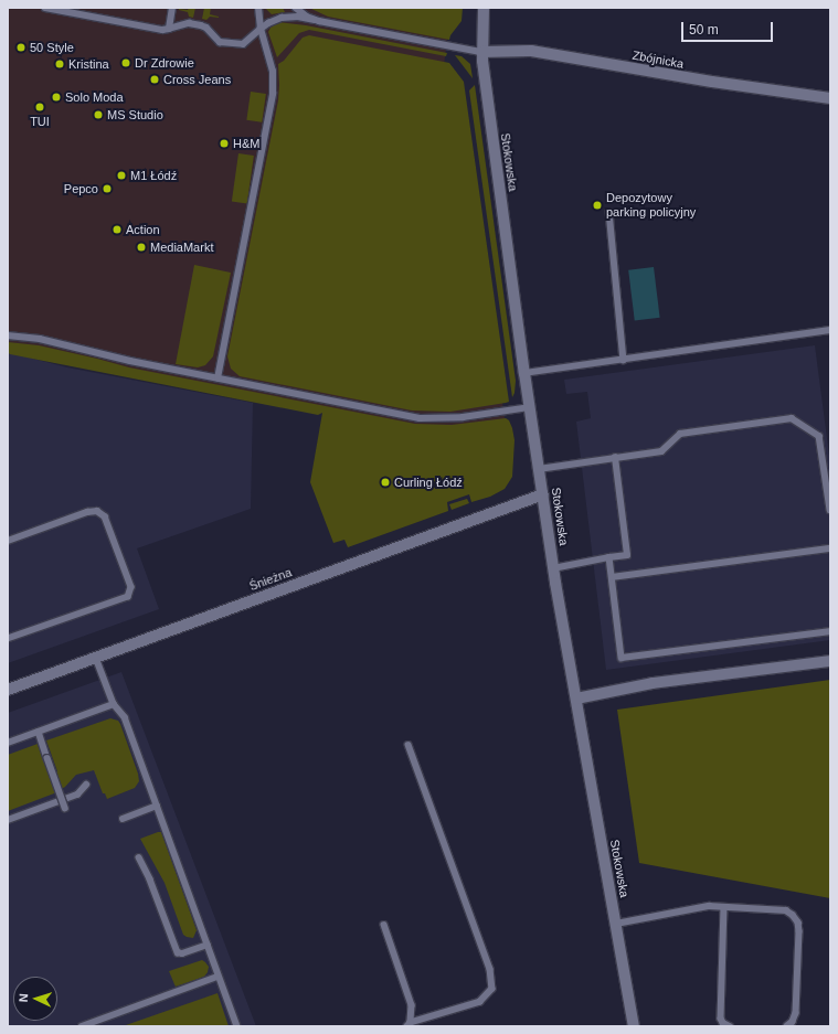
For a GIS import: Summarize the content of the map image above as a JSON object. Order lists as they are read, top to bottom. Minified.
{"streets":{"street":["Zbójnicka","Stokowska","Śnieżna"]},"crossings":[["Zbójnicka","Stokowska"],["Stokowska","Śnieżna"]],"places":["50 Style","Dr Zdrowie","Kristina","Cross Jeans","Solo Moda","TUI","MS Studio","H&M","M1 Łódź","Pepco","Depozytowy parking policyjny","Action","MediaMarkt","Curling Łódź"],"scale_bar":"50 m","north":"left"}
